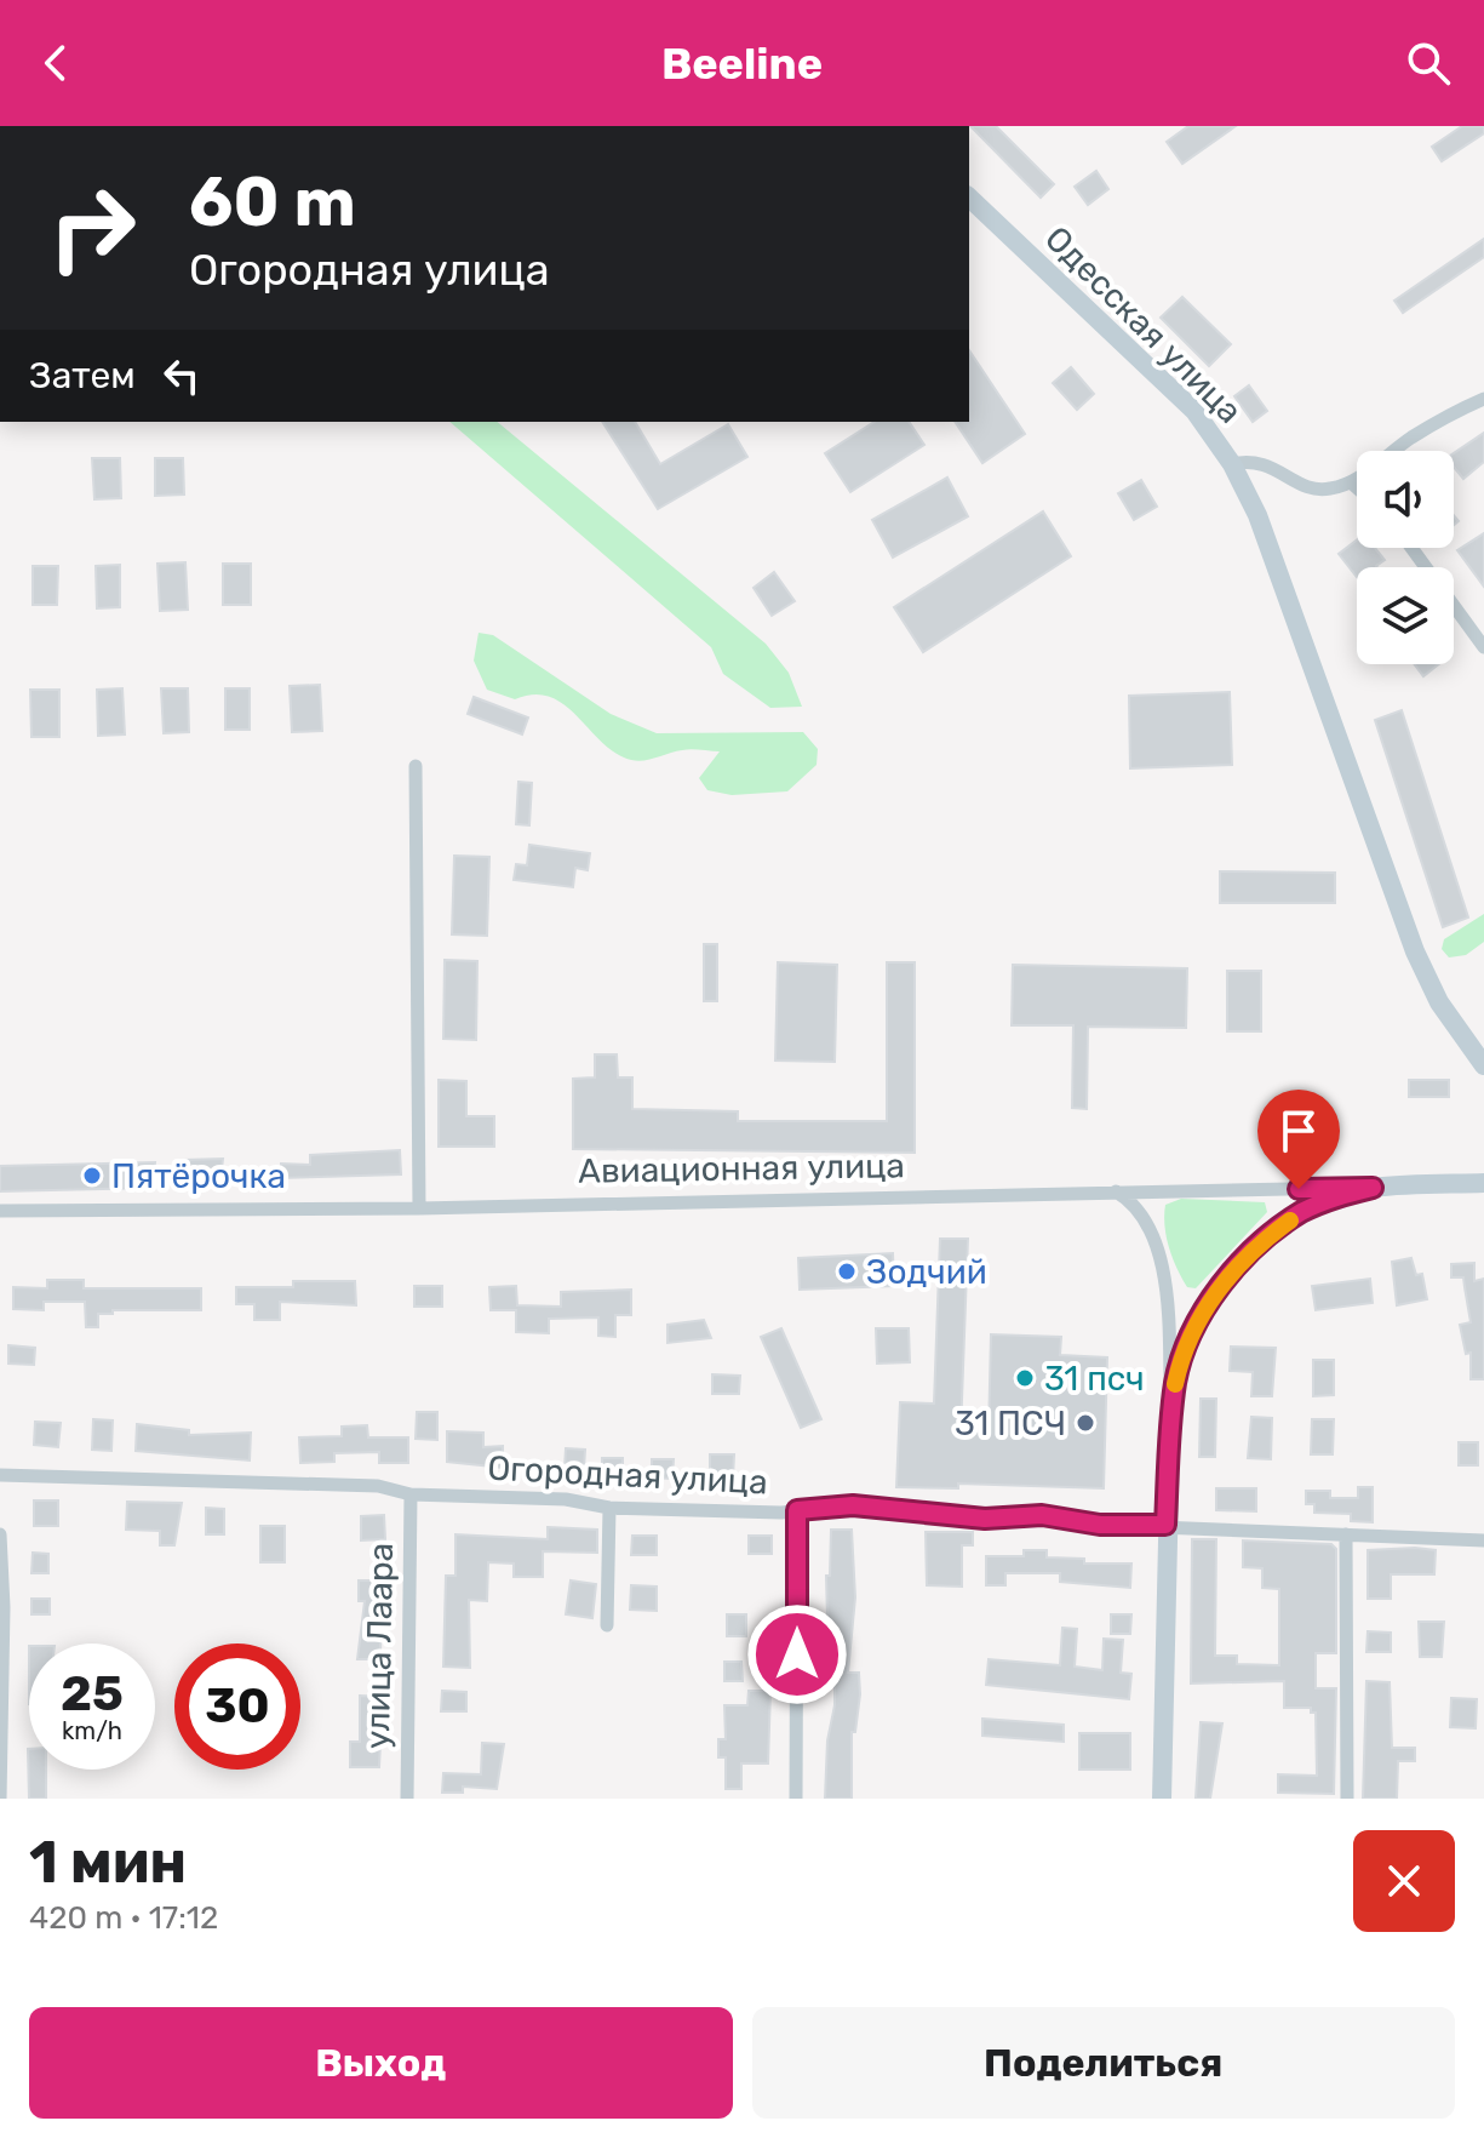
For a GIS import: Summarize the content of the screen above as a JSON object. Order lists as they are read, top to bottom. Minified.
{"streets":{"main road":["Одесская улица","Авиационная улица"],"street":["Огородная улица","улица Лаара"]},"crossings":[["Огородная улица","улица Лаара"]],"places":["Пятёрочка","Зодчий","31 псч","31 ПСЧ"],"page":{"header":"Beeline","turn":["60 m","Огородная улица"],"then":"Затем","speed":"25 km/h","limit":"30","heading":["1 мин","420 m · 17:12"],"buttons":["Выход","Поделиться"]}}
